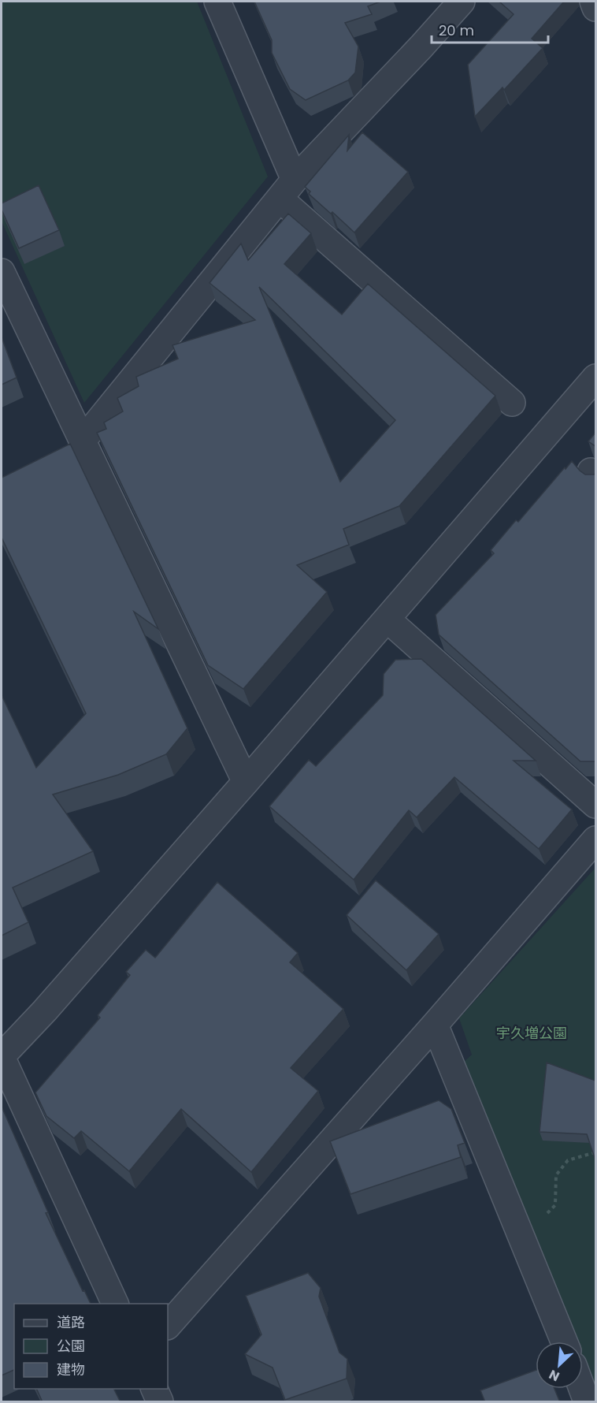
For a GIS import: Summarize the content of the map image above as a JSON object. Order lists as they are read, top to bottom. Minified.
{"parks":["宇久増公園"],"legend":["道路","公園","建物"],"scale_bar":"20 m","north":"bottom left"}
